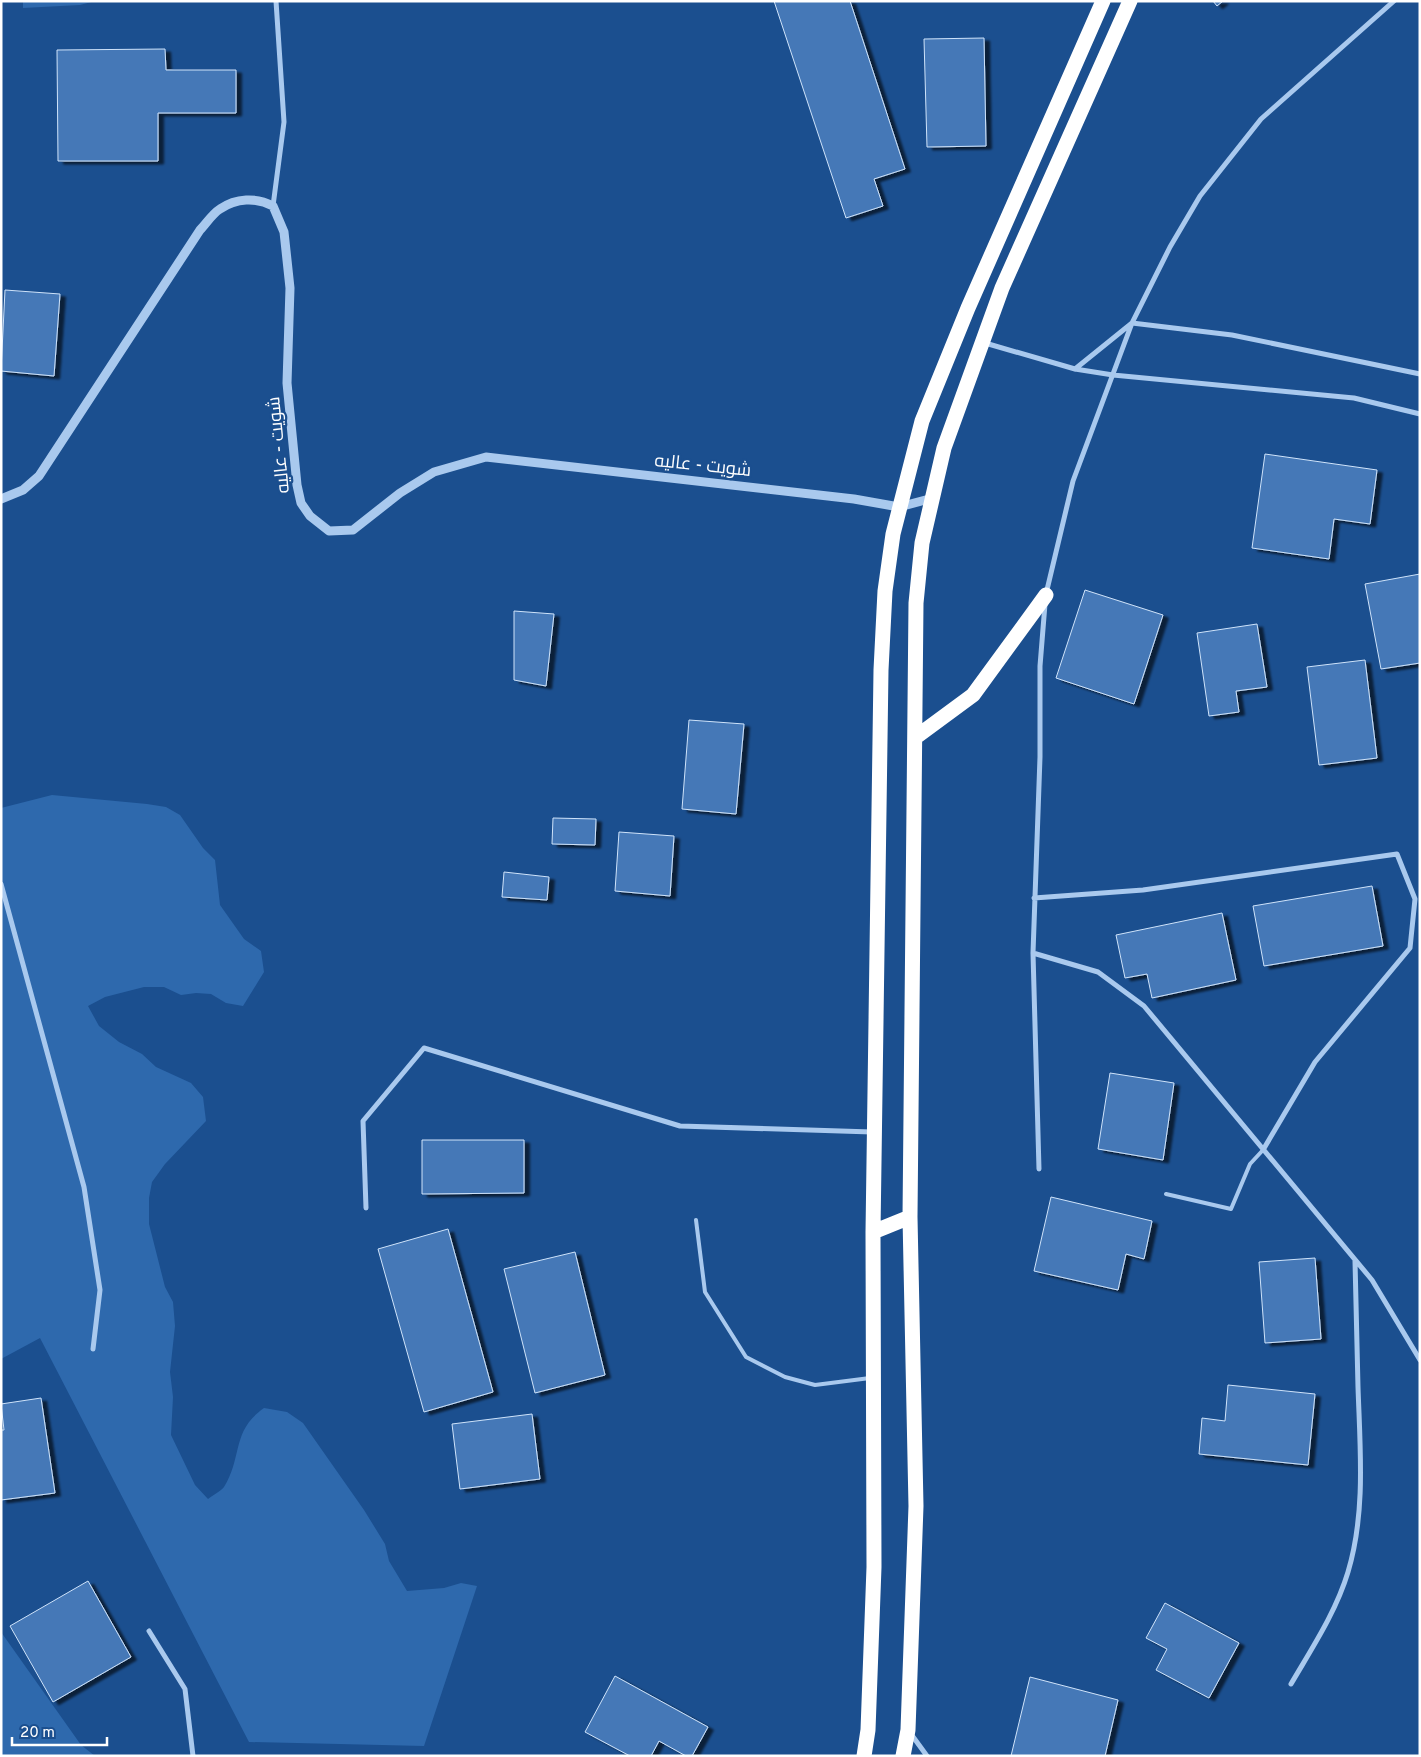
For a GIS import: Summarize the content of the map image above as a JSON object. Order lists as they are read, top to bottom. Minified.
{"streets":{"street":["شويت - عاليه"]},"scale_bar":"20 m"}
